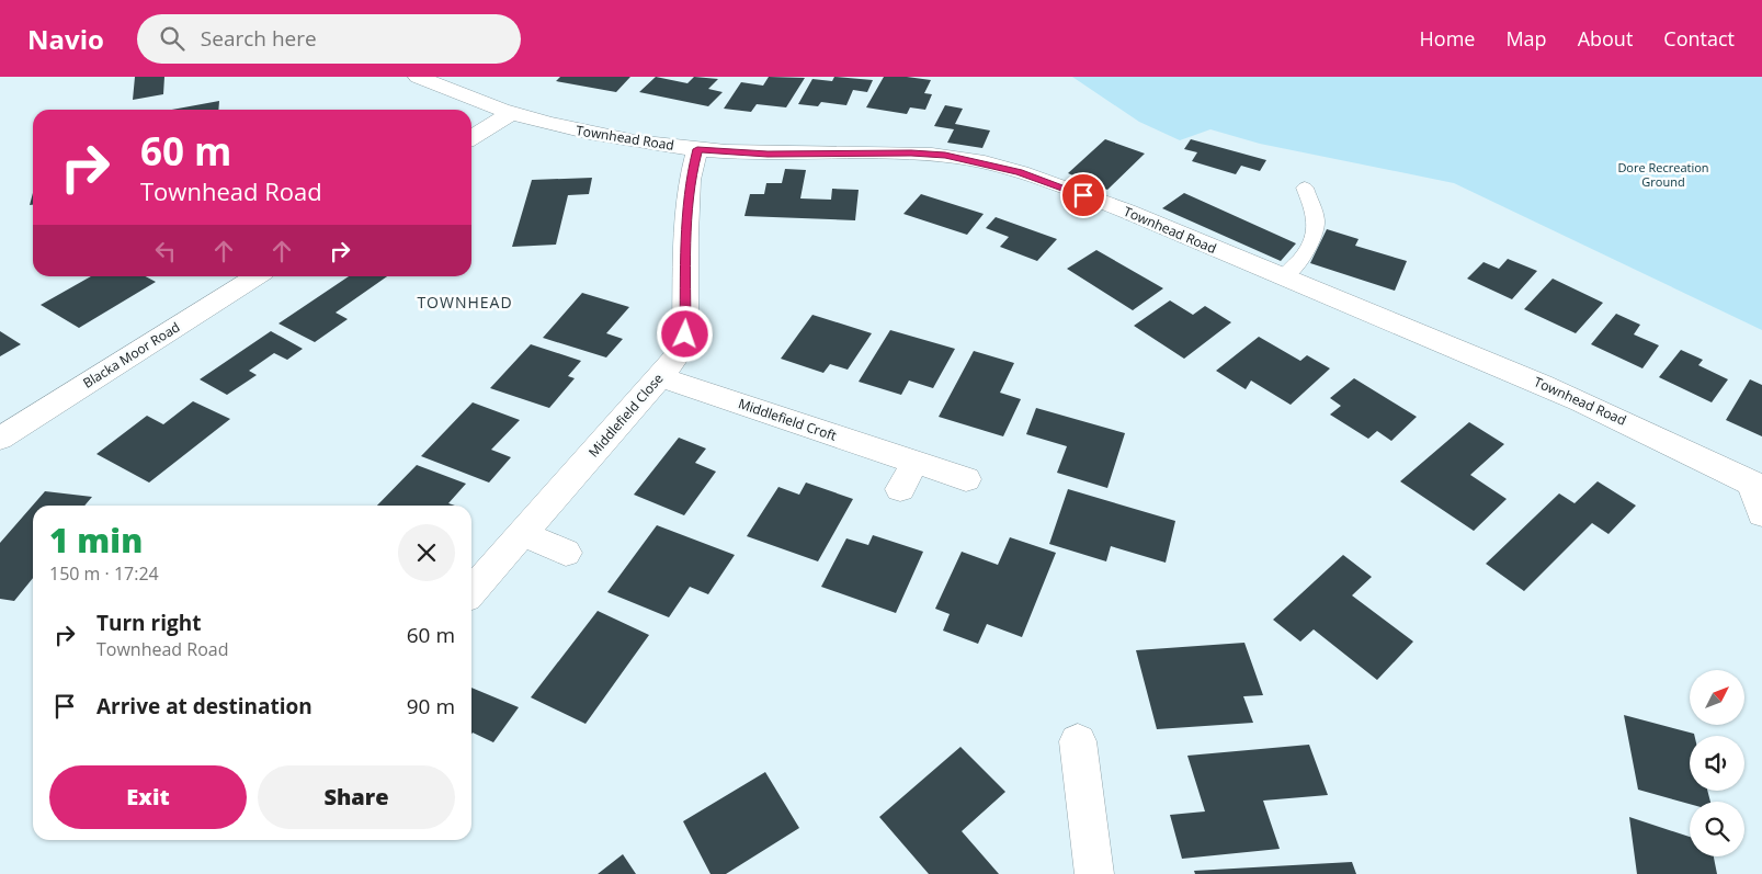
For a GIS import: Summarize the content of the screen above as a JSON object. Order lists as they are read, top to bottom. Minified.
{"streets":{"street":["Townhead Road","Blacka Moor Road","Middlefield Close","Middlefield Croft"]},"crossings":[["Townhead Road","Middlefield Close"],["Middlefield Close","Middlefield Croft"]],"districts":["TOWNHEAD"],"parks":["Dore Recreation Ground"],"north":"top right","page":{"header":"Navio","search":"Search here","nav":["Home","Map","About","Contact"],"turn":["60 m","Townhead Road"],"heading":["1 min","150 m · 17:24"],"list":[{"name":"Turn right","note":"Townhead Road","value":"60 m"},{"name":"Arrive at destination","value":"90 m"}],"buttons":["Exit","Share"]}}
